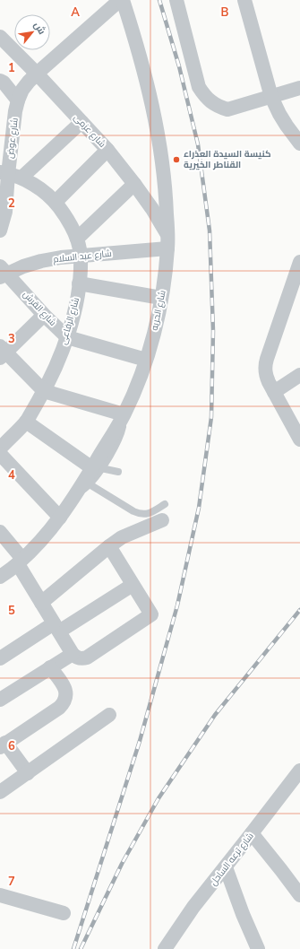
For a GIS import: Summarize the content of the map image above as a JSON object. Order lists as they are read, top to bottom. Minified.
{"streets":{"street":["شارع عزمى","شارع عوض","شارع عبد السلام","شارع القرش","شارع الحريه","شارع الرفاعى","شارع ترعه الساحل"]},"crossings":[["شارع عزمى","شارع عوض"],["شارع عزمى","شارع عبد السلام"],["شارع عزمى","شارع الحريه"],["شارع عوض","شارع الحريه"],["شارع عوض","شارع الرفاعى"],["شارع عبد السلام","شارع القرش"],["شارع عبد السلام","شارع الحريه"],["شارع عبد السلام","شارع الرفاعى"],["شارع القرش","شارع الحريه"],["شارع القرش","شارع الرفاعى"]],"places":["كنيسة السيدة العذراء القناطر الخيرية"],"north":"top right","grid":{"columns":["A","B"],"rows":["1","2","3","4","5","6","7"]}}
